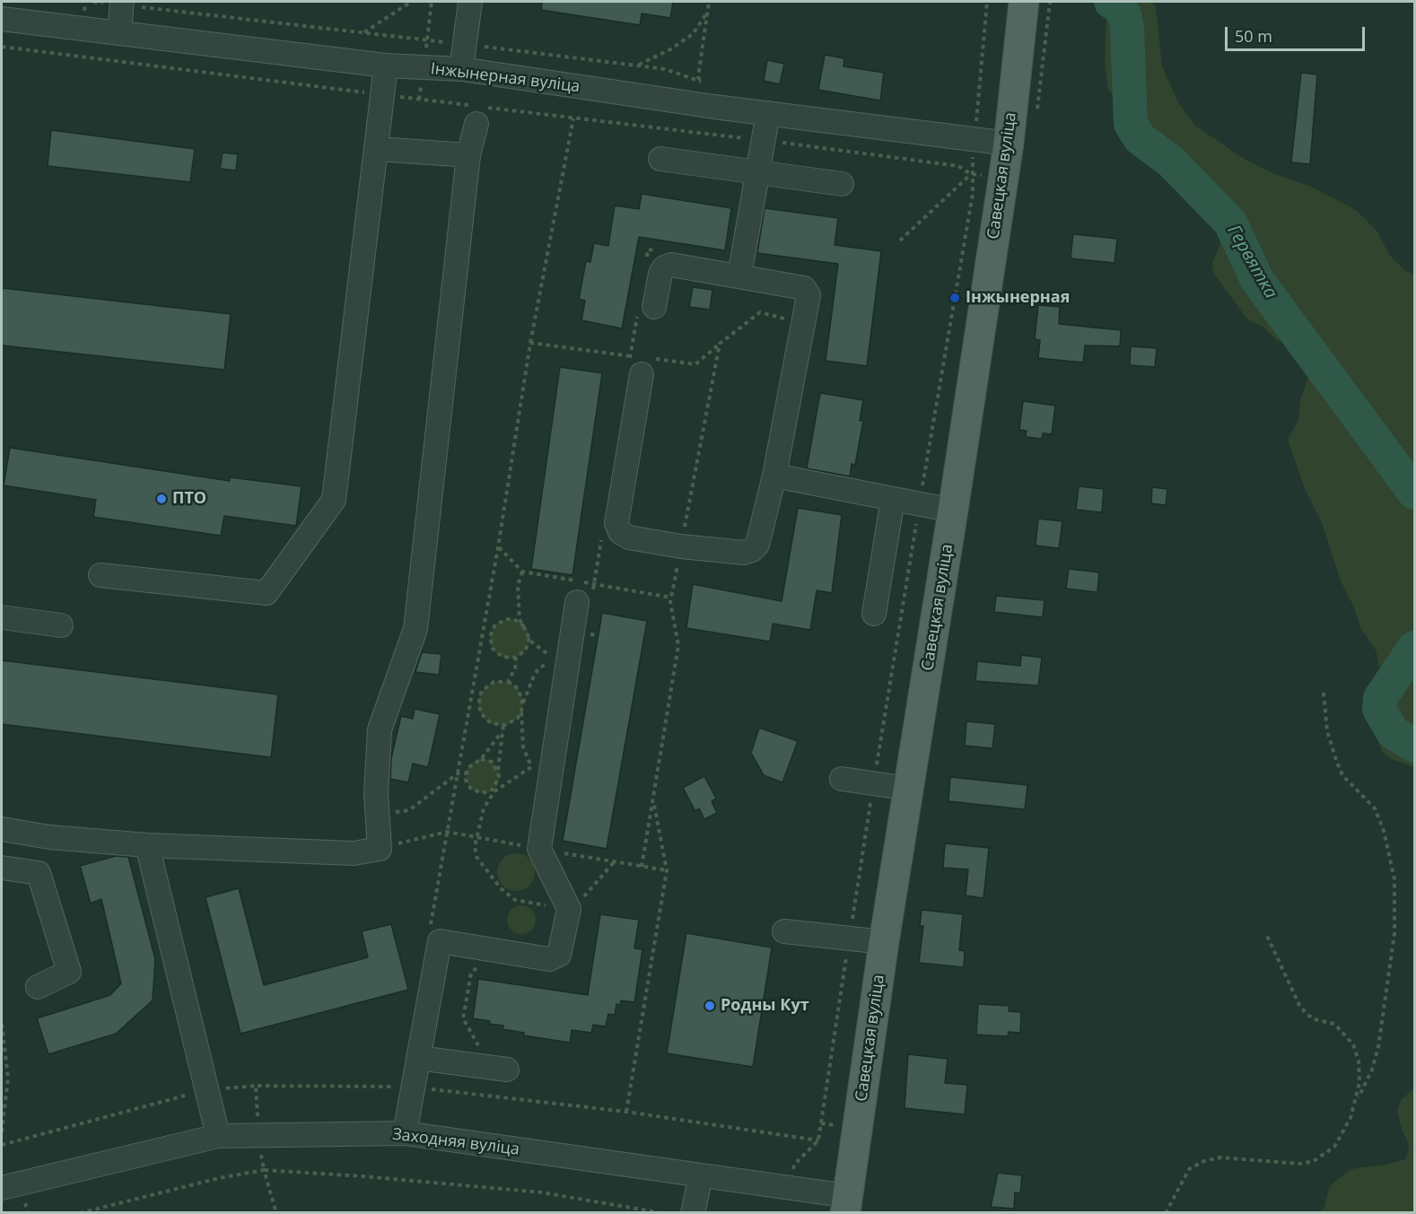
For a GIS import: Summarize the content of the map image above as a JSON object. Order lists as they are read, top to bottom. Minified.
{"streets":{"main road":["Савецкая вуліца"],"street":["Інжынерная вуліца","Заходняя вуліца"]},"crossings":[["Інжынерная вуліца","Савецкая вуліца"],["Савецкая вуліца","Заходняя вуліца"]],"water":["Гервятка"],"places":["Інжынерная","ПТО","Родны Кут"],"scale_bar":"50 m"}
